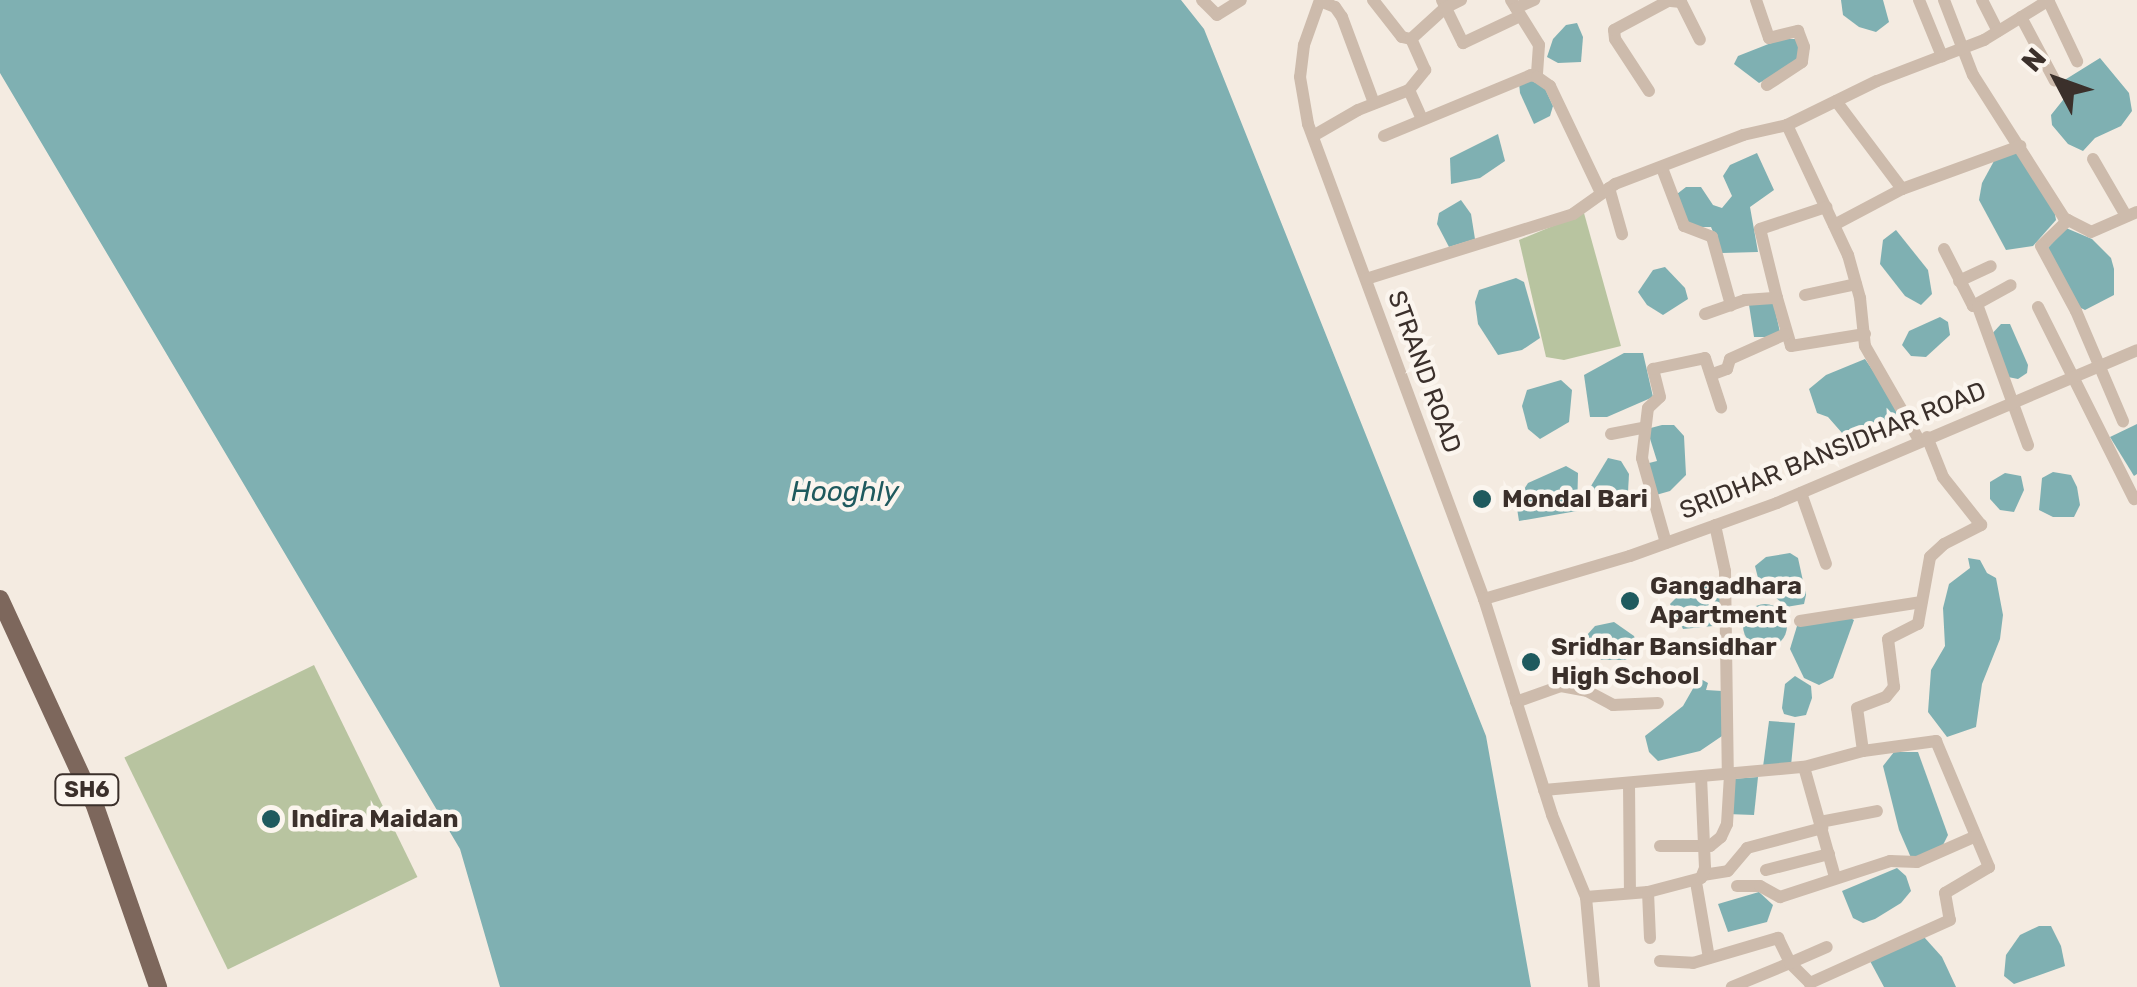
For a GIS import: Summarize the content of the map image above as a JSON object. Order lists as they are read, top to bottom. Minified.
{"streets":{"main road":["SH6"],"street":["STRAND ROAD","SRIDHAR BANSIDHAR ROAD"]},"crossings":[["STRAND ROAD","SRIDHAR BANSIDHAR ROAD"]],"water":["Hooghly"],"places":["Mondal Bari","Gangadhara Apartment","Sridhar Bansidhar High School","Indira Maidan"],"north":"top left"}
